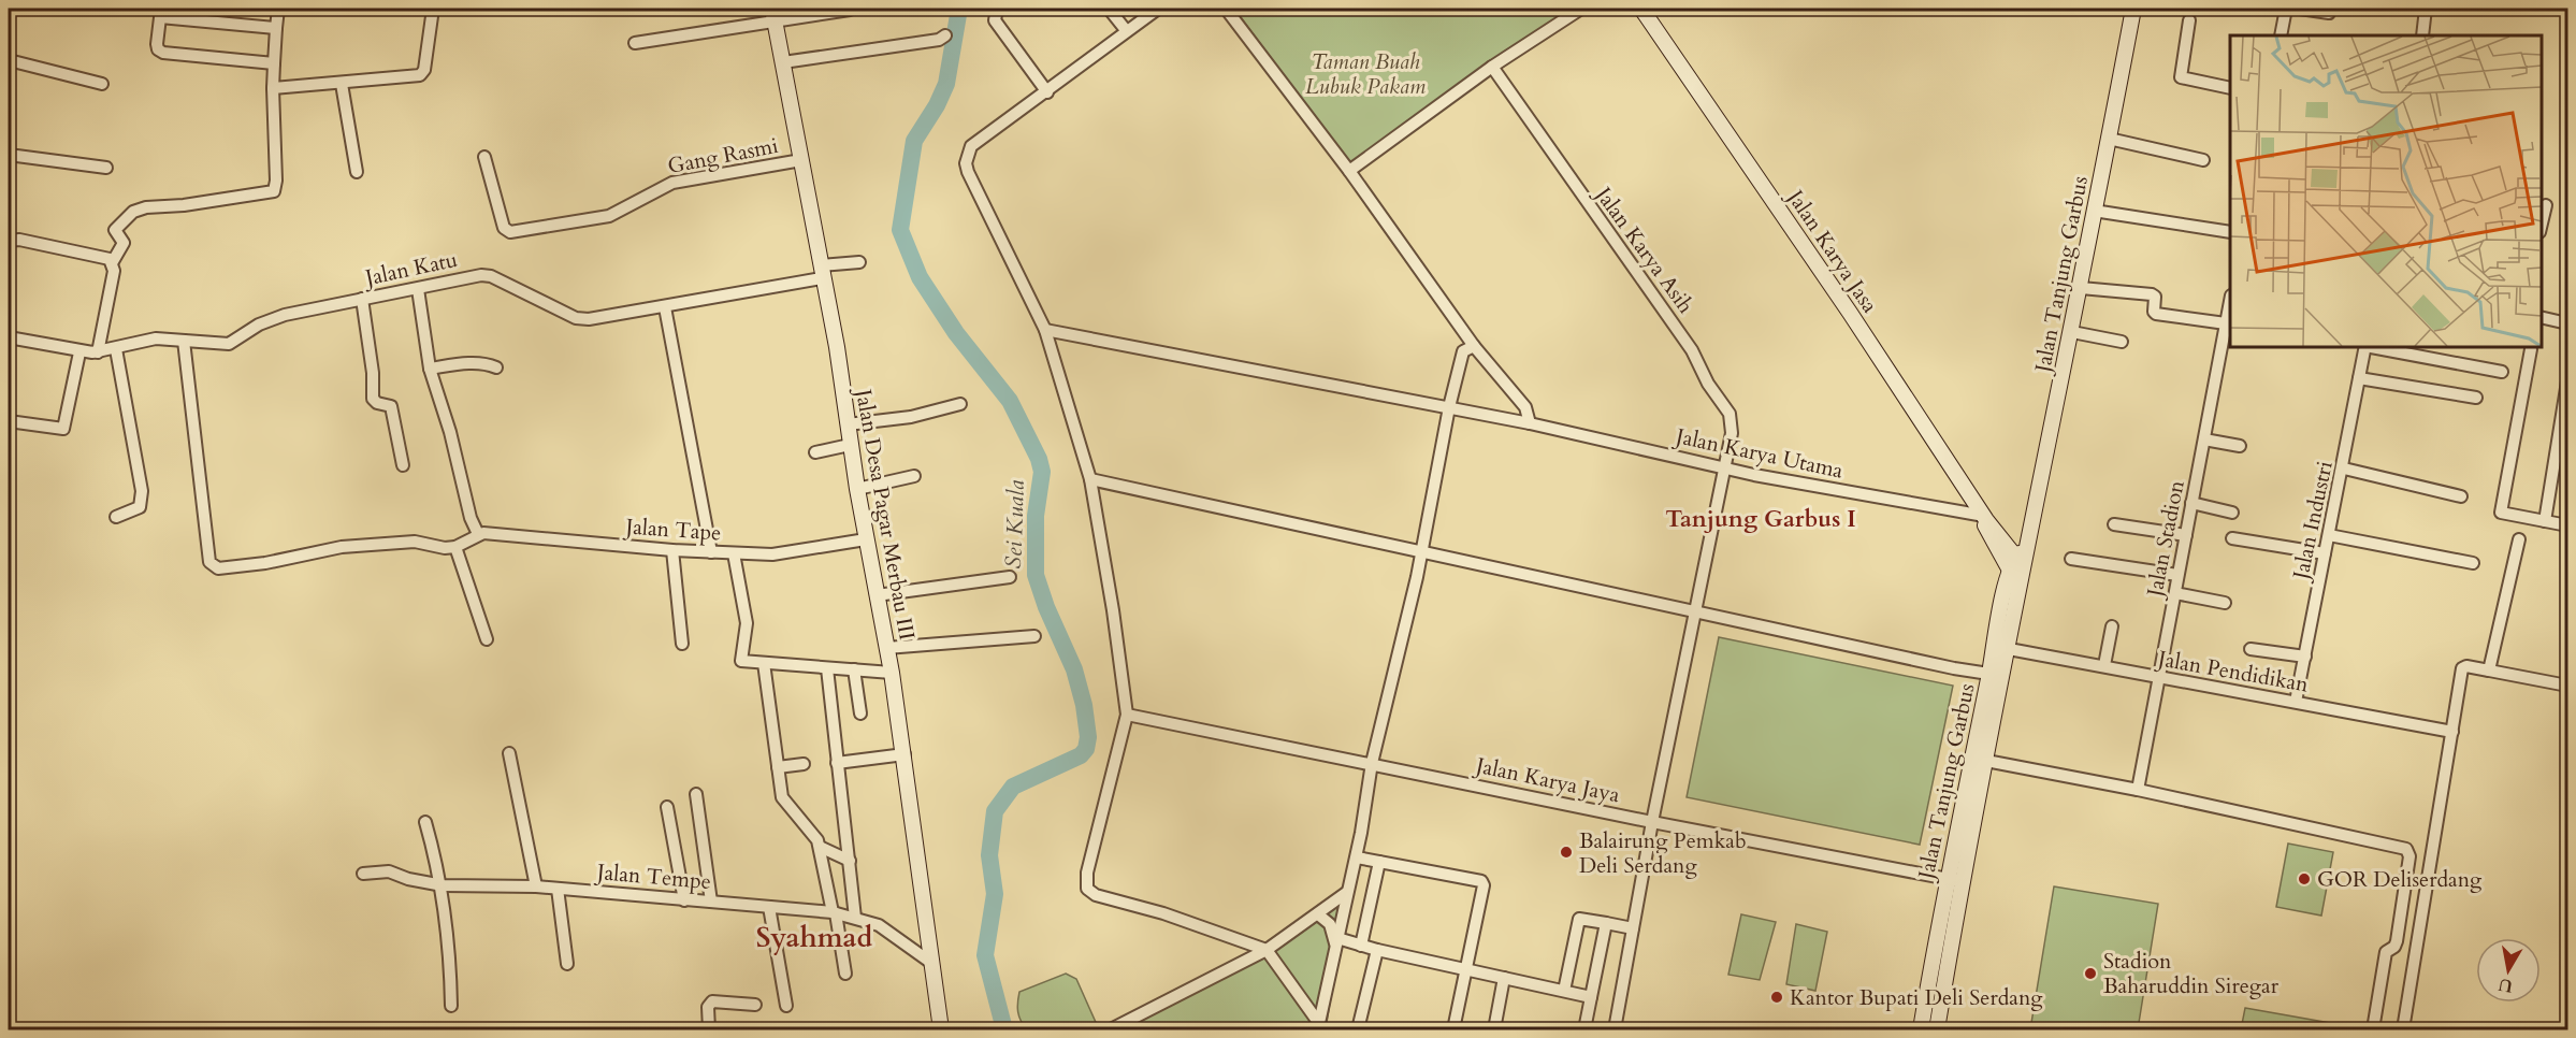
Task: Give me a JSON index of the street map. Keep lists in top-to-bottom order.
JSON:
{
  "streets": {
    "street": [
      "Gang Rasmi",
      "Jalan Karya Asih",
      "Jalan Karya Jasa",
      "Jalan Katu",
      "Jalan Tanjung Garbus",
      "Jalan Karya Utama",
      "Jalan Desa Pagar Merbau III",
      "Jalan Industri",
      "Jalan Tape",
      "Jalan Stadion",
      "Jalan Pendidikan",
      "Jalan Karya Jaya",
      "Jalan Tempe"
    ]
  },
  "crossings": [
    ["Gang Rasmi", "Jalan Desa Pagar Merbau III"],
    ["Jalan Karya Asih", "Jalan Karya Utama"],
    ["Jalan Karya Asih", "Jalan Karya Jaya"],
    ["Jalan Karya Jasa", "Jalan Tanjung Garbus"],
    ["Jalan Karya Jasa", "Jalan Karya Utama"],
    ["Jalan Katu", "Jalan Desa Pagar Merbau III"],
    ["Jalan Tanjung Garbus", "Jalan Pendidikan"],
    ["Jalan Tanjung Garbus", "Jalan Karya Jaya"],
    ["Jalan Desa Pagar Merbau III", "Jalan Tape"],
    ["Jalan Desa Pagar Merbau III", "Jalan Tempe"],
    ["Jalan Industri", "Jalan Pendidikan"],
    ["Jalan Stadion", "Jalan Pendidikan"]
  ],
  "districts": ["Tanjung Garbus I", "Syahmad"],
  "water": ["Sei Kuala"],
  "parks": ["Taman Buah Lubuk Pakam"],
  "places": [
    "Balairung Pemkab Deli Serdang",
    "GOR Deliserdang",
    "Stadion Baharuddin Siregar",
    "Kantor Bupati Deli Serdang"
  ],
  "north": "bottom"
}
